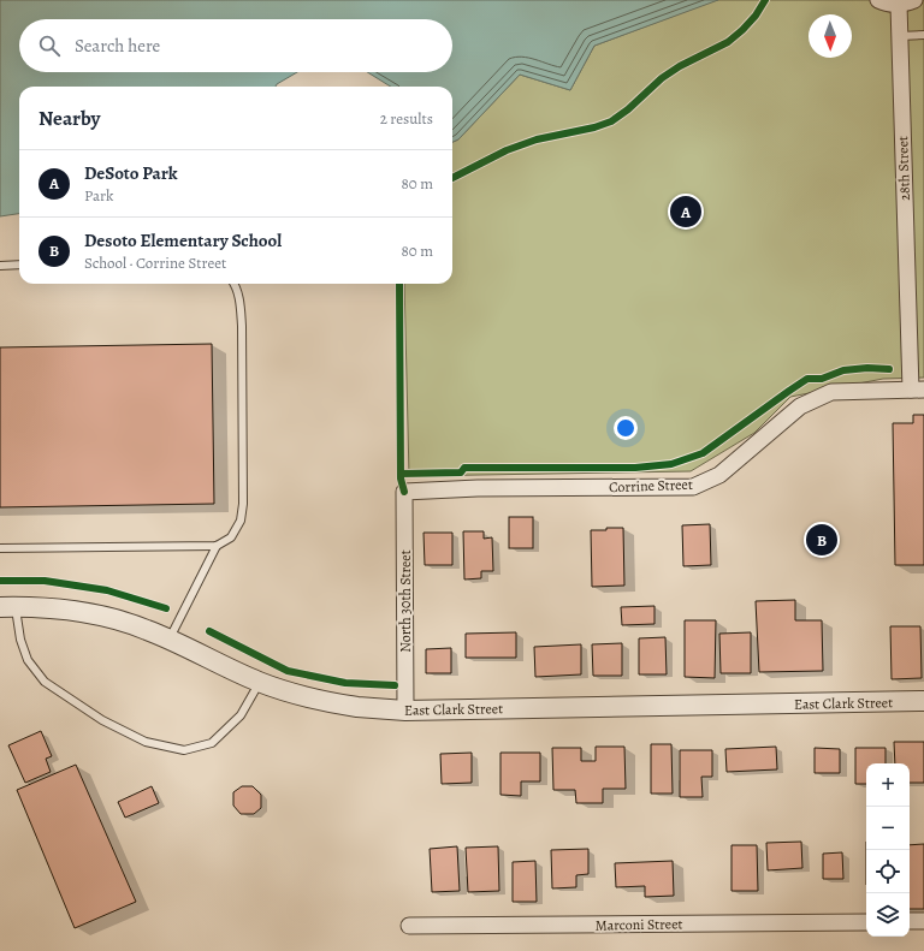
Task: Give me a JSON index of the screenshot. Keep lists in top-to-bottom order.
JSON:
{
  "streets": {
    "street": [
      "28th Street",
      "Corrine Street",
      "North 30th Street",
      "East Clark Street",
      "Marconi Street"
    ]
  },
  "crossings": [
    ["28th Street", "Corrine Street"],
    ["Corrine Street", "North 30th Street"],
    ["North 30th Street", "East Clark Street"]
  ],
  "north": "bottom",
  "page": {
    "search": "Search here",
    "heading": ["Nearby", "2 results"],
    "list": [
      {
        "mark": "A",
        "name": "DeSoto Park",
        "note": "Park",
        "value": "80 m"
      },
      {
        "mark": "B",
        "name": "Desoto Elementary School",
        "note": "School · Corrine Street",
        "value": "80 m"
      }
    ],
    "pins": ["A", "B"],
    "map_buttons": ["+", "−"]
  }
}
